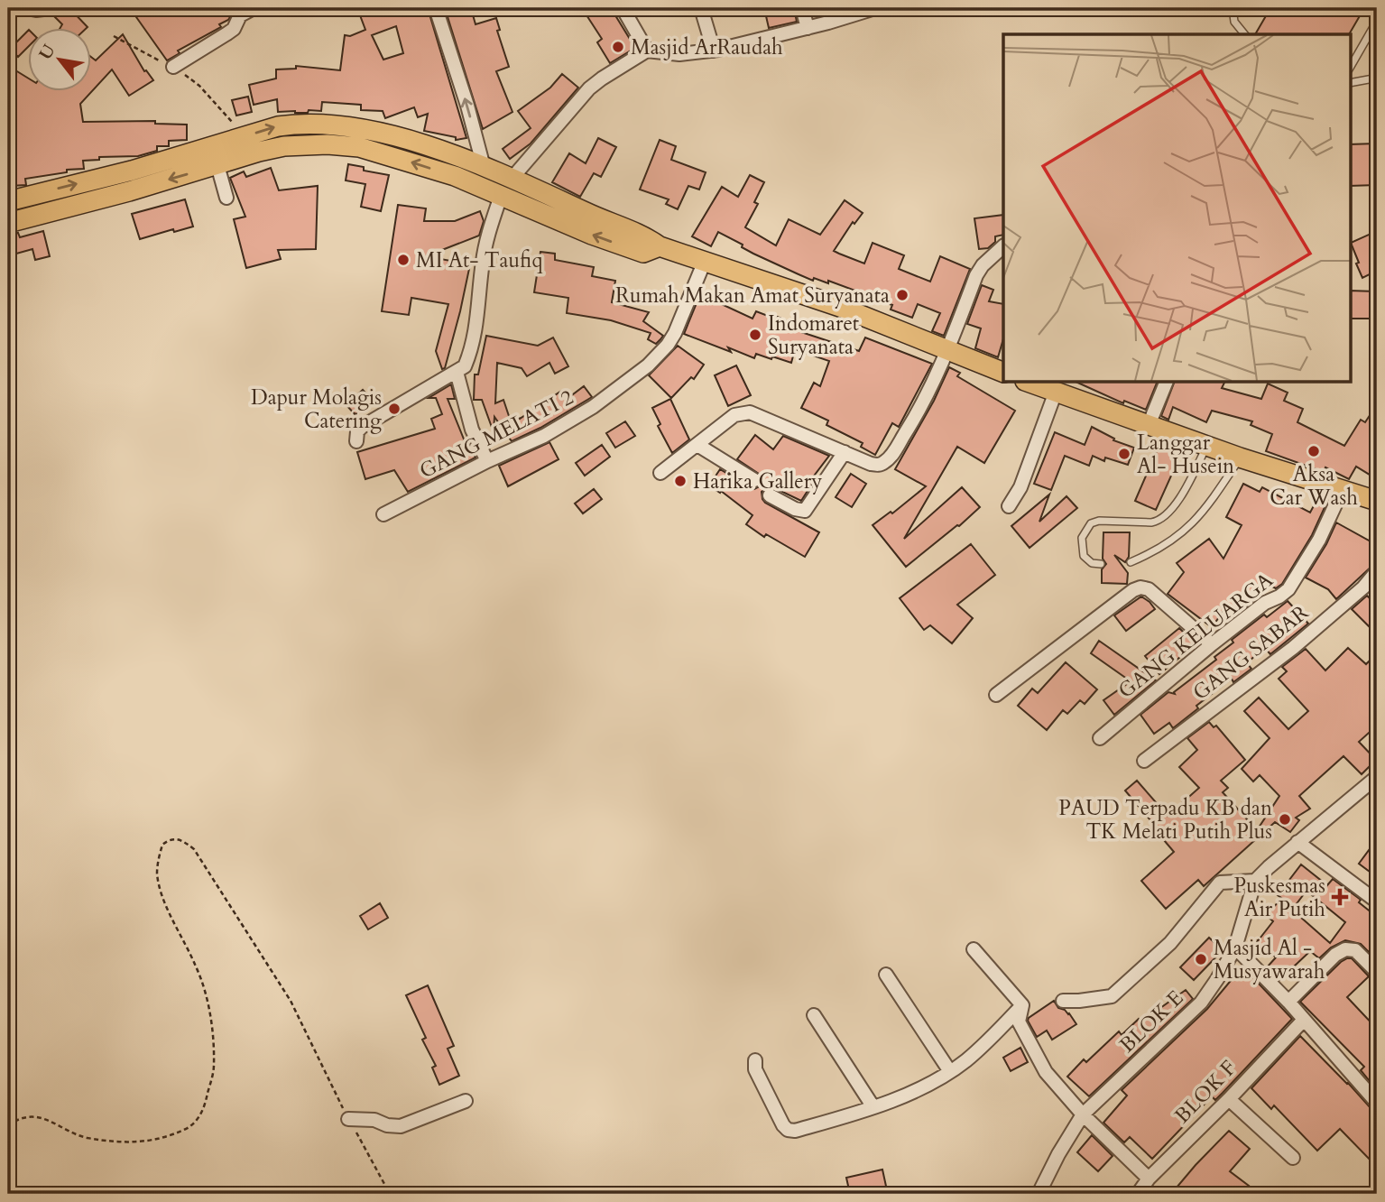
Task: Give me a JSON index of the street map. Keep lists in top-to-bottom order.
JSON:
{
  "streets": {
    "street": [
      "GANG MELATI 2",
      "GANG KELUARGA",
      "GANG SABAR",
      "BLOK E",
      "BLOK F"
    ]
  },
  "places": {
    "other": [
      "Masjid ArRaudah",
      "MI At- Taufiq",
      "Rumah Makan Amat Suryanata",
      "Indomaret Suryanata",
      "Dapur Molagis Catering",
      "Aksa Car Wash",
      "Langgar Al- Husein",
      "Harika Gallery",
      "PAUD Terpadu KB dan TK Melati Putih Plus",
      "Masjid Al - Musyawarah"
    ],
    "health": ["Puskesmas Air Putih"]
  },
  "north": "top left"
}
